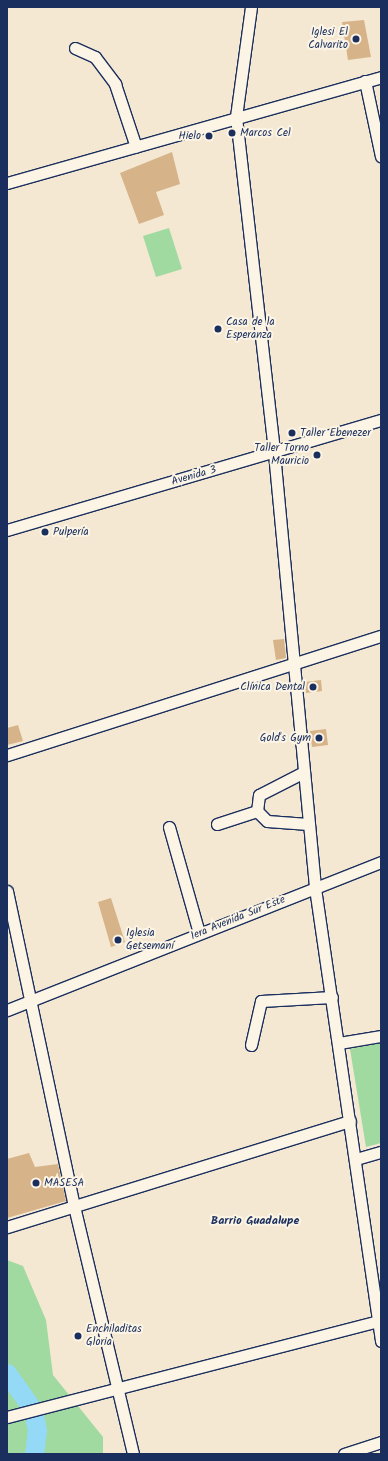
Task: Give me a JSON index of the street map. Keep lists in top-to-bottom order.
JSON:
{
  "streets": {
    "street": ["Avenida 3", "1era Avenida Sur Este"]
  },
  "districts": ["Barrio Guadalupe"],
  "places": [
    "Iglesi El Calvarito",
    "Marcos Cel",
    "Hielo",
    "Casa de la Esperanza",
    "Taller Ebenezer",
    "Taller Torno Mauricio",
    "Pulpería",
    "Clínica Dental",
    "Gold's Gym",
    "Iglesia Getsemaní",
    "MASESA",
    "Enchiladitas Gloria"
  ]
}
